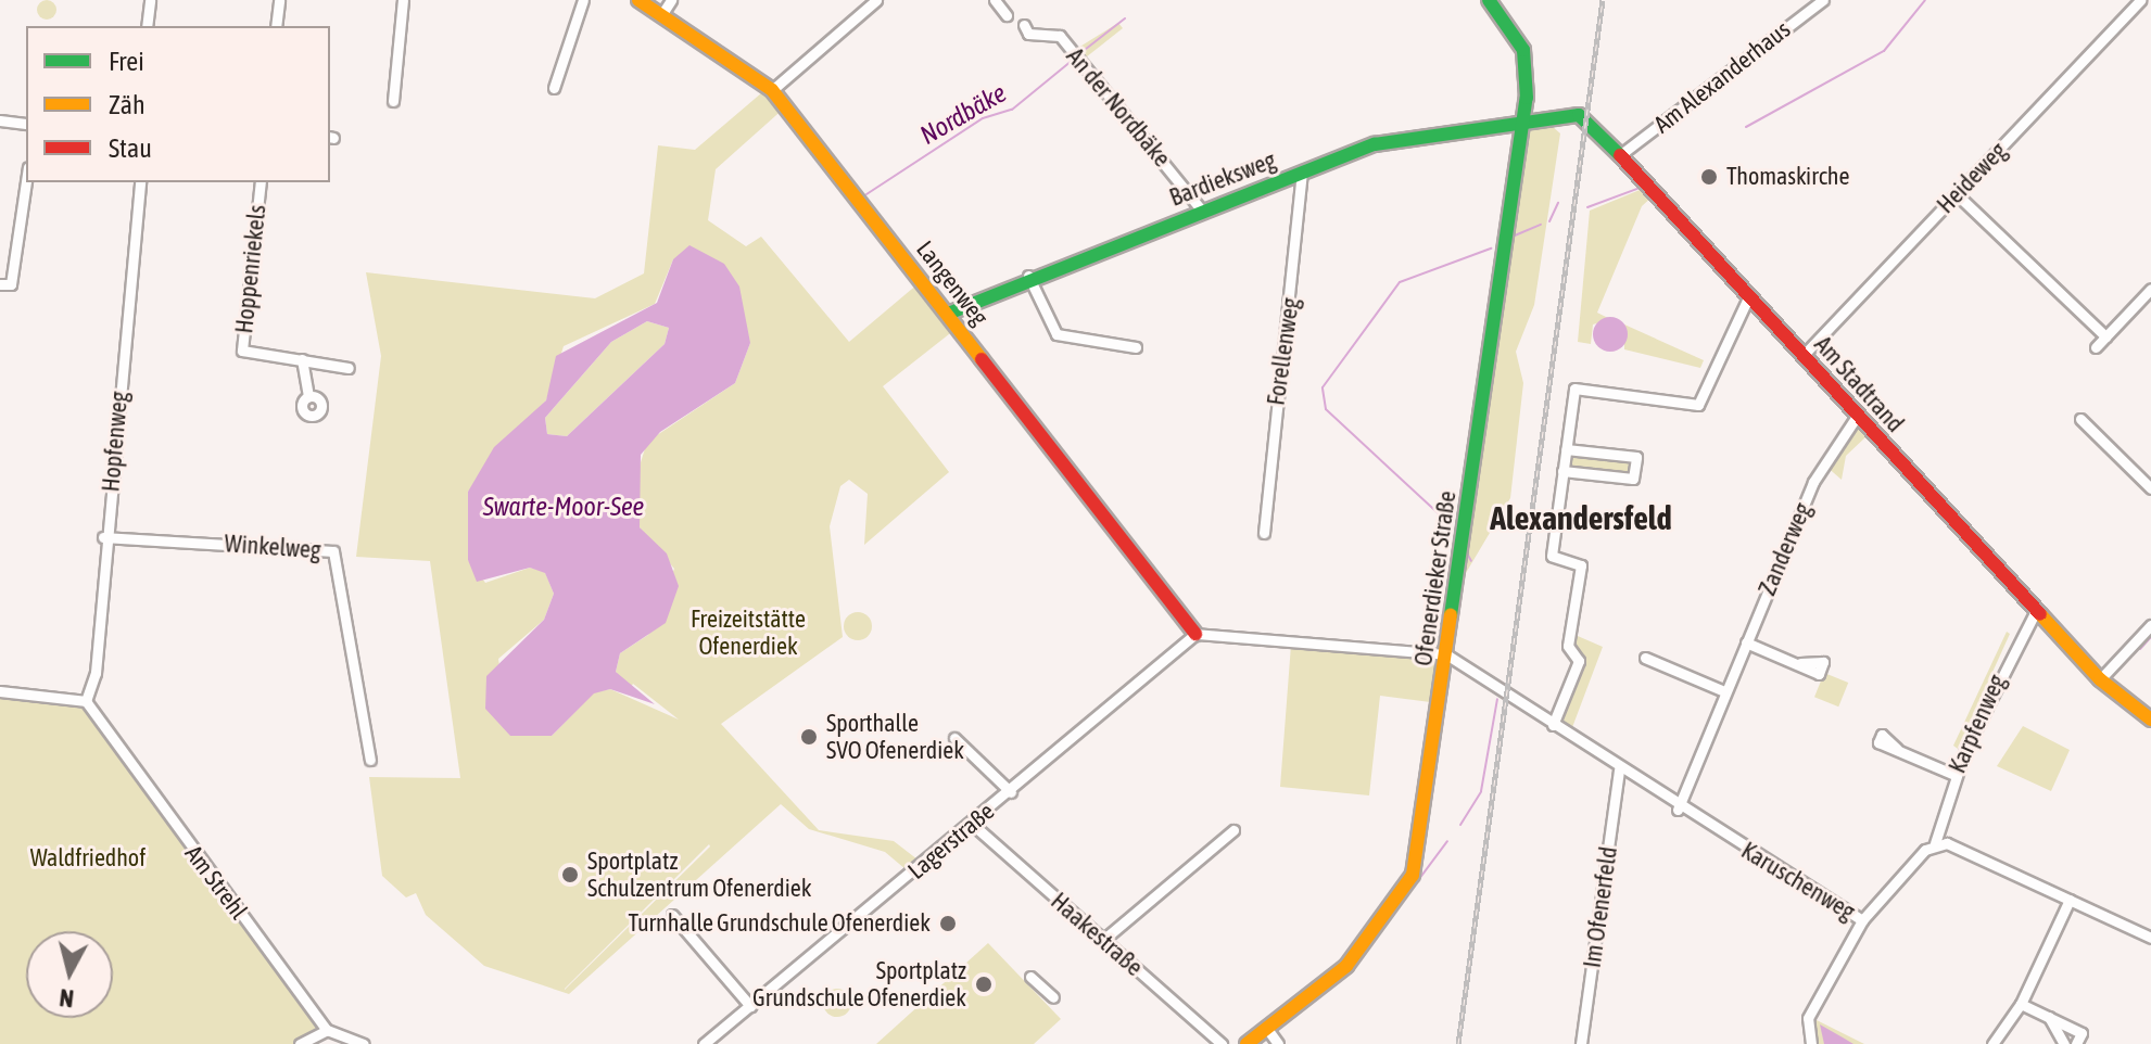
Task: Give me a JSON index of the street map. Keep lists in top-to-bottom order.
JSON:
{
  "streets": {
    "street": [
      "Am Alexanderhaus",
      "An der Nordbäke",
      "Heideweg",
      "Bardieksweg",
      "Hoppenriekels",
      "Langenweg",
      "Forellenweg",
      "Am Stadtrand",
      "Hopfenweg",
      "Winkelweg",
      "Zanderweg",
      "Ofenerdieker Straße",
      "Karpfenweg",
      "Lagerstraße",
      "Karuschenweg",
      "Am Strehl",
      "Im Ofenerfeld",
      "Haakestraße"
    ]
  },
  "crossings": [
    ["Am Alexanderhaus", "Am Stadtrand"],
    ["An der Nordbäke", "Bardieksweg"],
    ["Heideweg", "Am Stadtrand"],
    ["Bardieksweg", "Langenweg"],
    ["Bardieksweg", "Forellenweg"],
    ["Bardieksweg", "Am Stadtrand"],
    ["Bardieksweg", "Ofenerdieker Straße"],
    ["Langenweg", "Lagerstraße"],
    ["Am Stadtrand", "Zanderweg"],
    ["Am Stadtrand", "Ofenerdieker Straße"],
    ["Am Stadtrand", "Karpfenweg"],
    ["Hopfenweg", "Winkelweg"],
    ["Hopfenweg", "Am Strehl"],
    ["Zanderweg", "Karuschenweg"],
    ["Ofenerdieker Straße", "Karuschenweg"],
    ["Karpfenweg", "Karuschenweg"],
    ["Lagerstraße", "Haakestraße"],
    ["Karuschenweg", "Im Ofenerfeld"]
  ],
  "districts": ["Alexandersfeld"],
  "water": ["Nordbäke", "Swarte-Moor-See"],
  "parks": ["Freizeitstätte Ofenerdiek", "Waldfriedhof"],
  "places": [
    "Thomaskirche",
    "Sporthalle SVO Ofenerdiek",
    "Sportplatz Schulzentrum Ofenerdiek",
    "Turnhalle Grundschule Ofenerdiek",
    "Sportplatz Grundschule Ofenerdiek"
  ],
  "legend": ["Frei", "Zäh", "Stau"],
  "north": "bottom"
}
